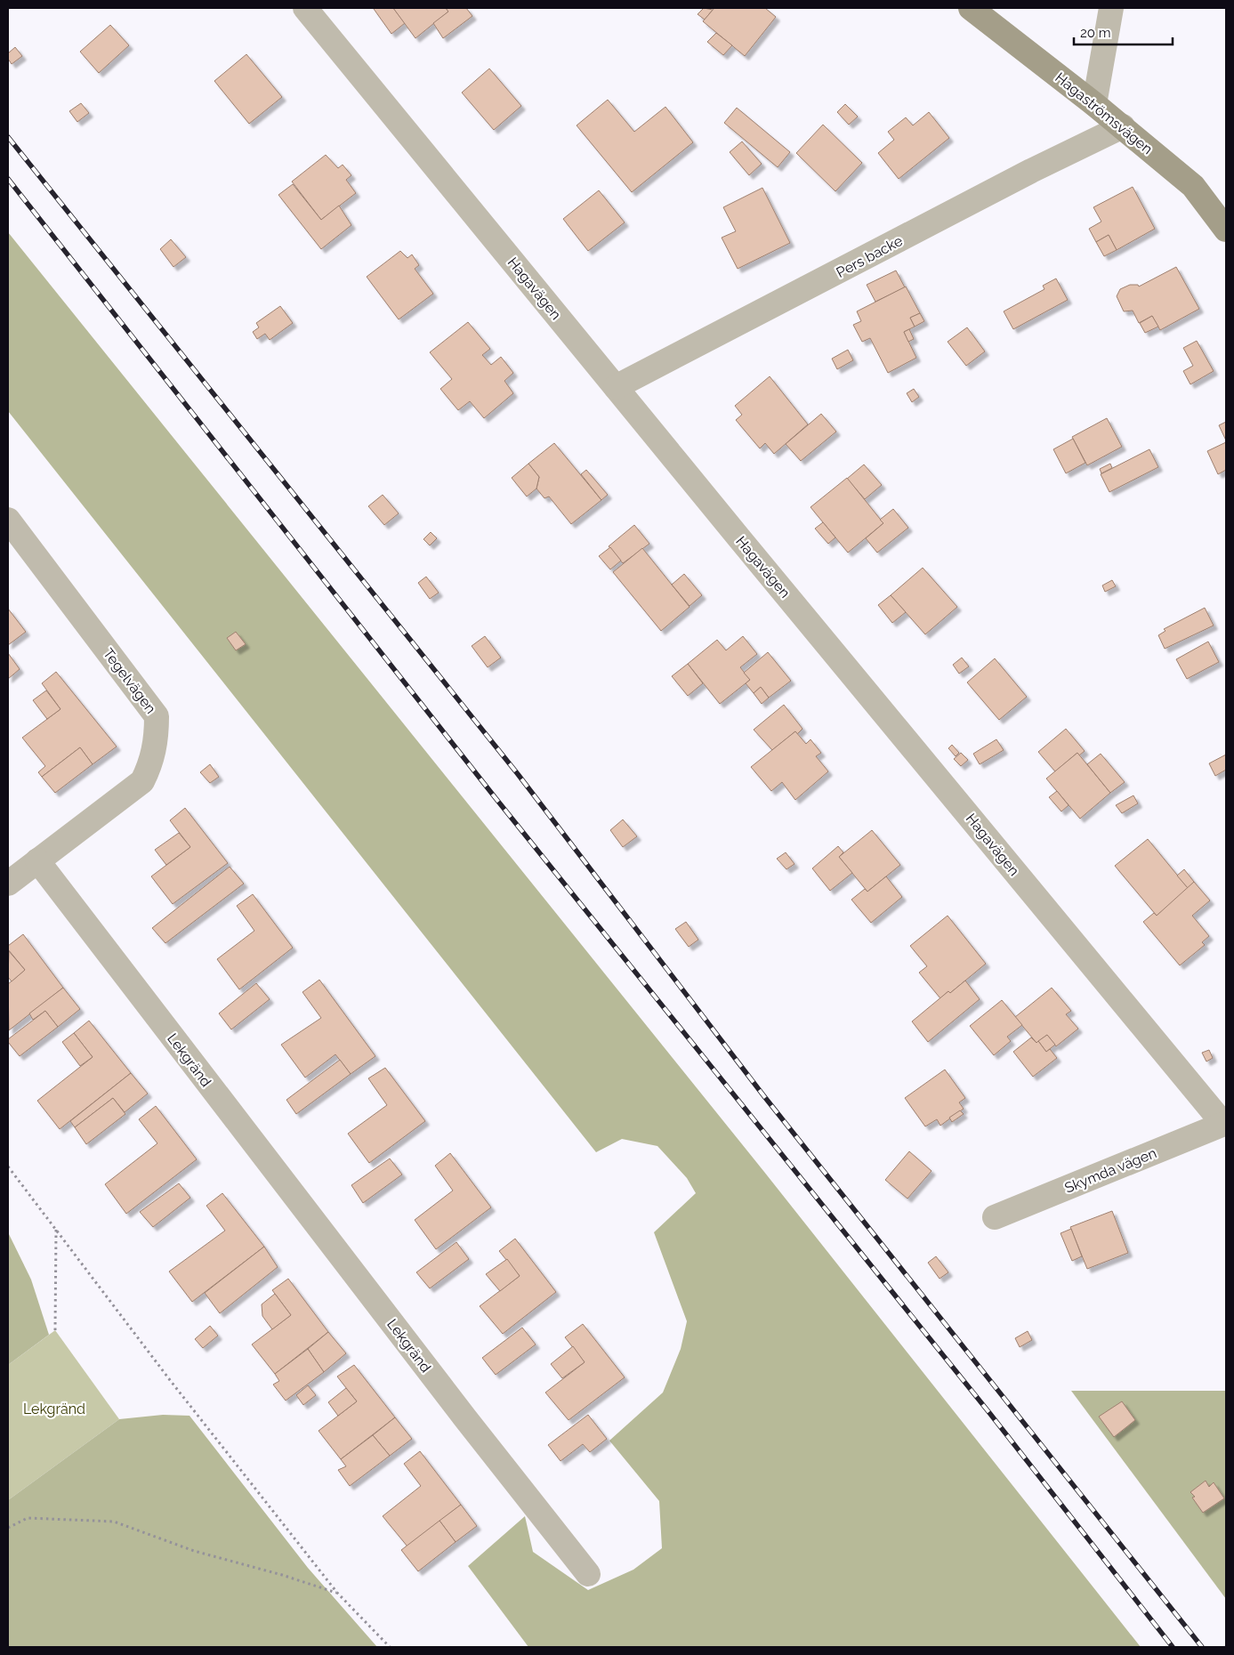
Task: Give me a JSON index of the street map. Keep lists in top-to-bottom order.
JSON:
{
  "streets": {
    "street": [
      "Hagaströmsvägen",
      "Pers backe",
      "Hagavägen",
      "Tegelvägen",
      "Lekgränd",
      "Skymda vägen"
    ]
  },
  "crossings": [
    ["Hagaströmsvägen", "Pers backe"],
    ["Pers backe", "Hagavägen"],
    ["Hagavägen", "Skymda vägen"],
    ["Tegelvägen", "Lekgränd"]
  ],
  "parks": ["Lekgränd"],
  "scale_bar": "20 m"
}
